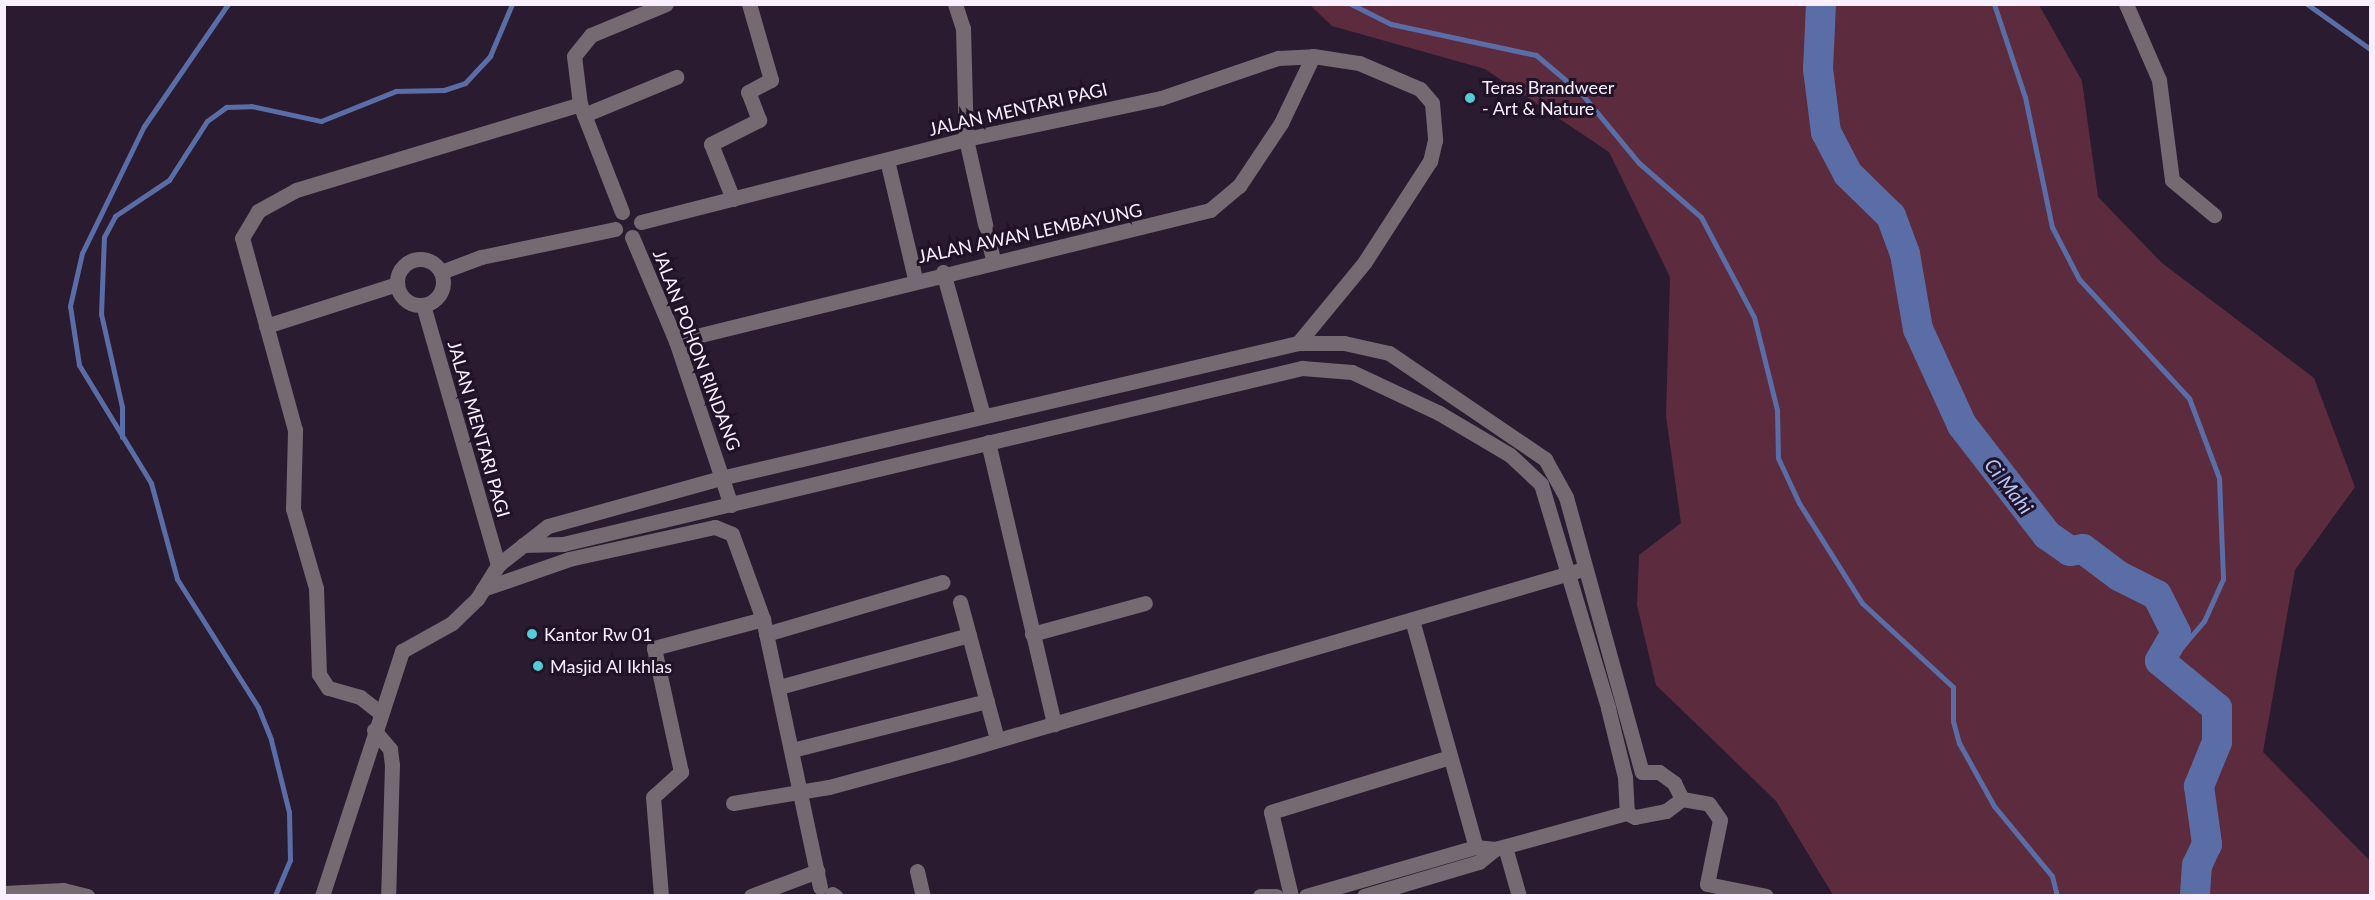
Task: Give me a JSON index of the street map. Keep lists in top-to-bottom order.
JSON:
{
  "streets": {
    "street": ["JALAN MENTARI PAGI", "JALAN AWAN LEMBAYUNG", "JALAN POHON RINDANG"]
  },
  "crossings": [
    ["JALAN MENTARI PAGI", "JALAN AWAN LEMBAYUNG"],
    ["JALAN AWAN LEMBAYUNG", "JALAN POHON RINDANG"]
  ],
  "water": ["Ci Mahi"],
  "places": ["Teras Brandweer - Art & Nature", "Kantor Rw 01", "Masjid Al Ikhlas"]
}
